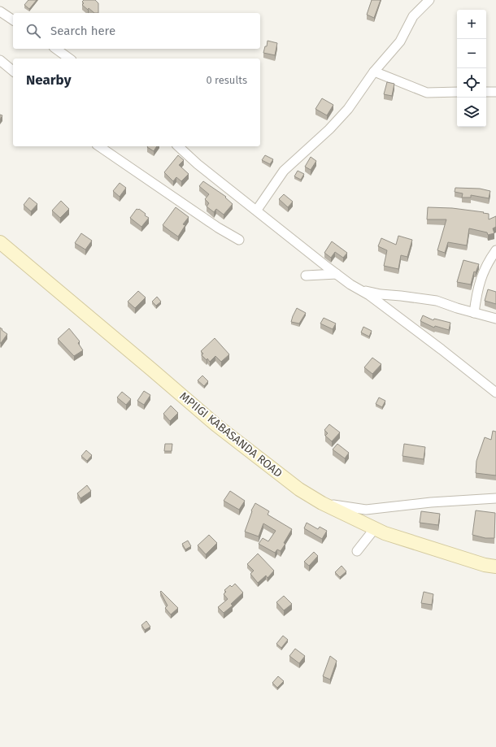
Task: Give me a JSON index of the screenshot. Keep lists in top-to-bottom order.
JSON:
{
  "streets": {
    "main road": ["MPIIGI KABASANDA ROAD"]
  },
  "page": {
    "map_buttons": ["+", "−"],
    "search": "Search here",
    "heading": ["Nearby", "0 results"]
  }
}
